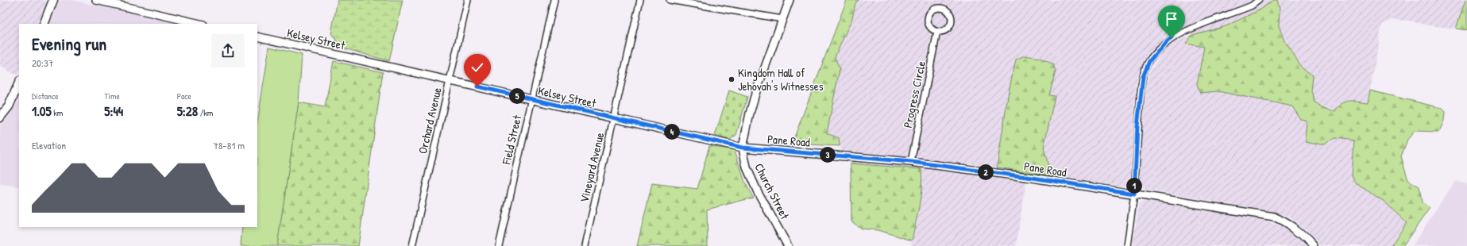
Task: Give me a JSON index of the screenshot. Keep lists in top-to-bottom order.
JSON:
{
  "streets": {
    "street": [
      "Kelsey Street",
      "Progress Circle",
      "Orchard Avenue",
      "Field Street",
      "Pane Road",
      "Vineyard Avenue",
      "Church Street"
    ]
  },
  "crossings": [
    ["Kelsey Street", "Orchard Avenue"],
    ["Kelsey Street", "Field Street"],
    ["Kelsey Street", "Pane Road"],
    ["Kelsey Street", "Vineyard Avenue"],
    ["Kelsey Street", "Church Street"],
    ["Progress Circle", "Pane Road"],
    ["Pane Road", "Church Street"]
  ],
  "places": ["Kingdom Hall of Jehovah's Witnesses"],
  "page": {
    "heading": ["Evening run", "20:37"],
    "stats": [
      ["Distance", "1.05 km"],
      ["Time", "5:44"],
      ["Pace", "5:28 /km"]
    ],
    "pins": [
      "5",
      "4",
      "3",
      "2",
      "1"
    ],
    "chart": ["Elevation", "78–81 m"]
  }
}
